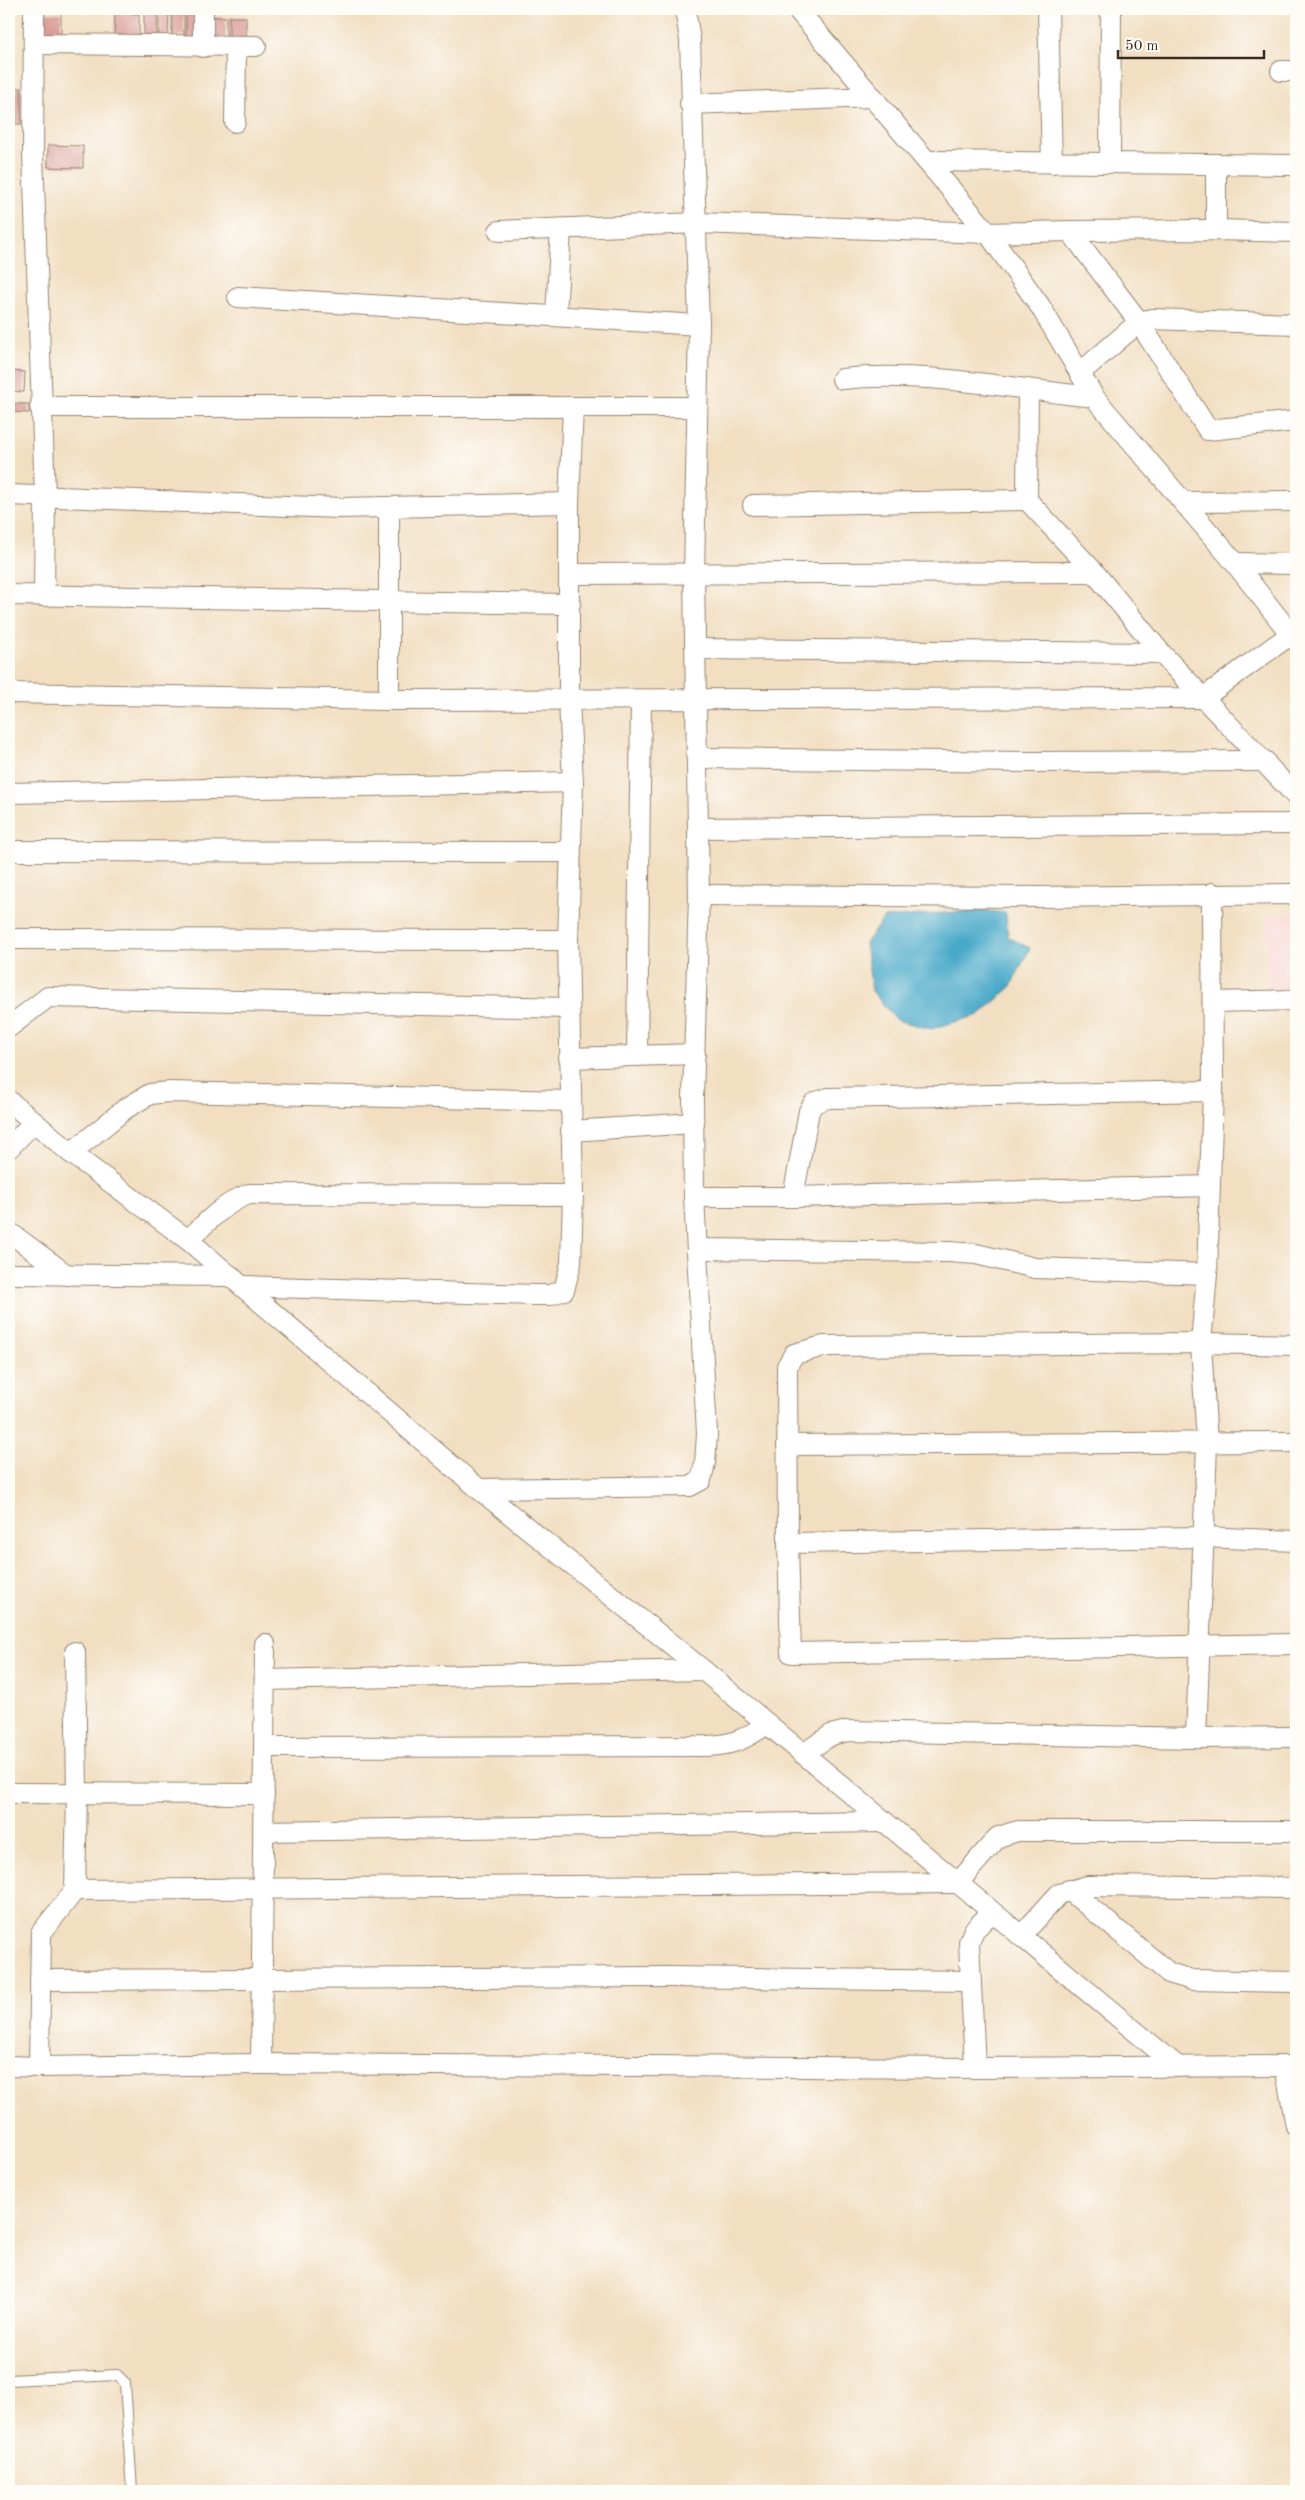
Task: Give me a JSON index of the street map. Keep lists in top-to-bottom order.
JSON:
{
  "scale_bar": "50 m"
}
